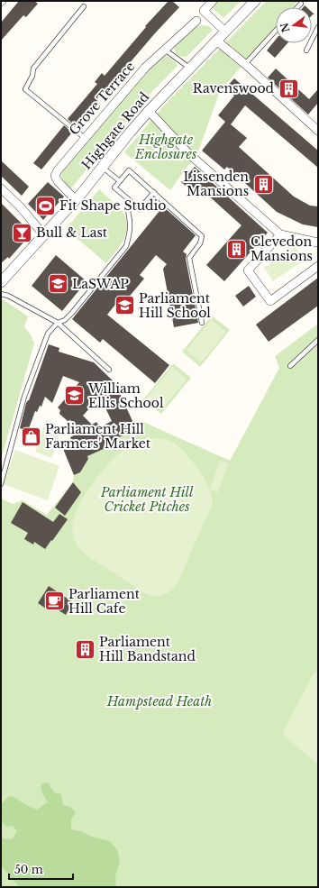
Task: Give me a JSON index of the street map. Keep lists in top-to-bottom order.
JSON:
{
  "streets": {
    "street": ["Grove Terrace", "Highgate Road"]
  },
  "crossings": [
    ["Grove Terrace", "Highgate Road"]
  ],
  "parks": ["Highgate Enclosures", "Parliament Hill Cricket Pitches", "Hampstead Heath"],
  "places": {
    "building": [
      "Ravenswood",
      "Lissenden Mansions",
      "Clevedon Mansions",
      "Parliament Hill Bandstand"
    ],
    "sports": ["Fit Shape Studio"],
    "bar": ["Bull & Last"],
    "school or university": ["LaSWAP", "Parliament Hill School", "William Ellis School"],
    "shop": ["Parliament Hill Farmers' Market"],
    "cafe": ["Parliament Hill Cafe"]
  },
  "scale_bar": "50 m",
  "north": "left"
}
